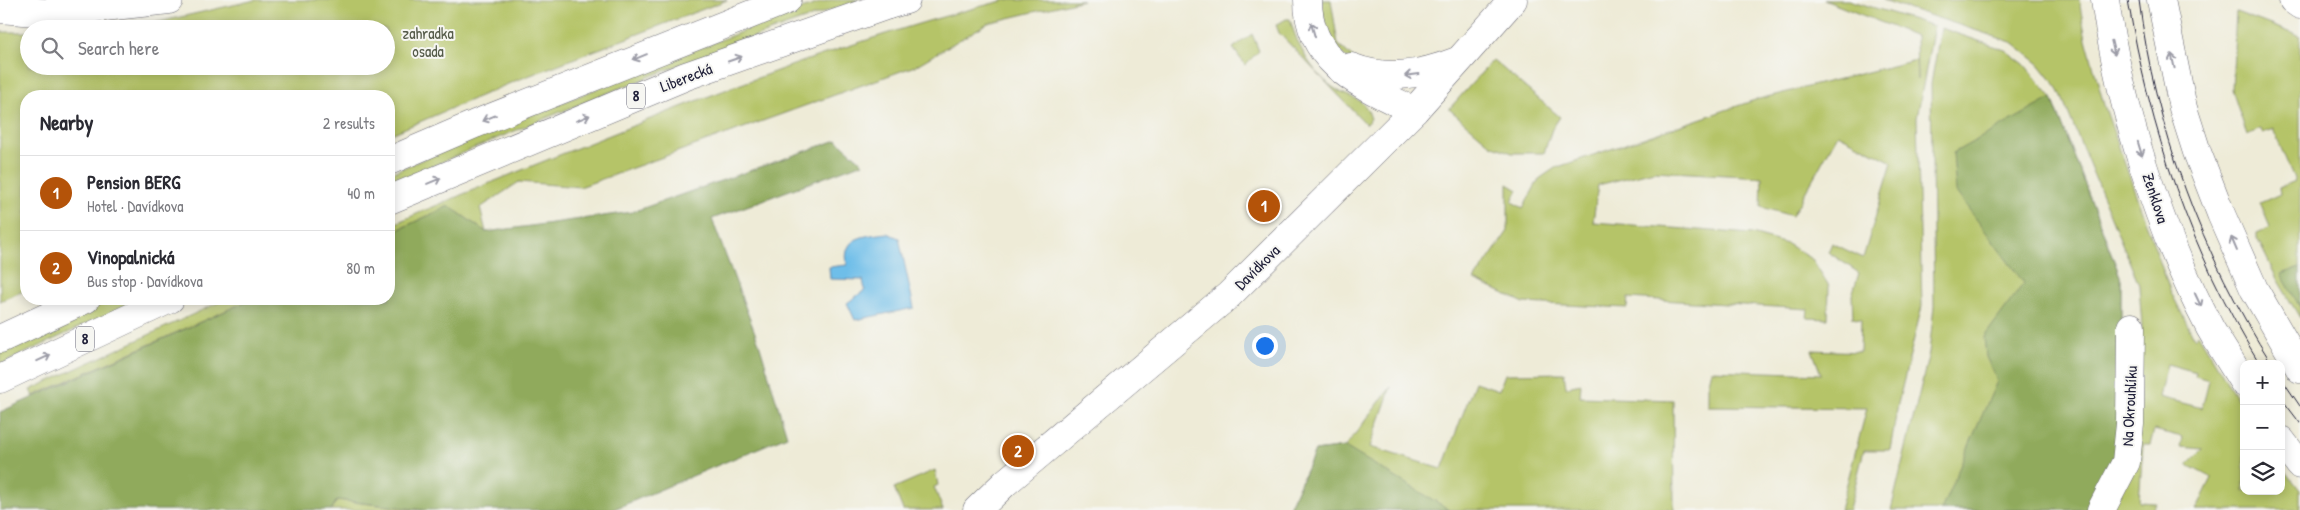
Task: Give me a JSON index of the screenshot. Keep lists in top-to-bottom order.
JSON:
{
  "streets": {
    "main road": [
      "Liberecká",
      "8",
      "Zenklova",
      "Davídkova",
      "Na Okrouhlíku"
    ]
  },
  "parks": ["zahradka osada"],
  "page": {
    "search": "Search here",
    "heading": ["Nearby", "2 results"],
    "list": [
      {
        "mark": "1",
        "name": "Pension BERG",
        "note": "Hotel · Davídkova",
        "value": "40 m"
      },
      {
        "mark": "2",
        "name": "Vinopalnická",
        "note": "Bus stop · Davídkova",
        "value": "80 m"
      }
    ],
    "pins": ["1", "2"],
    "map_buttons": ["+", "−"]
  }
}
